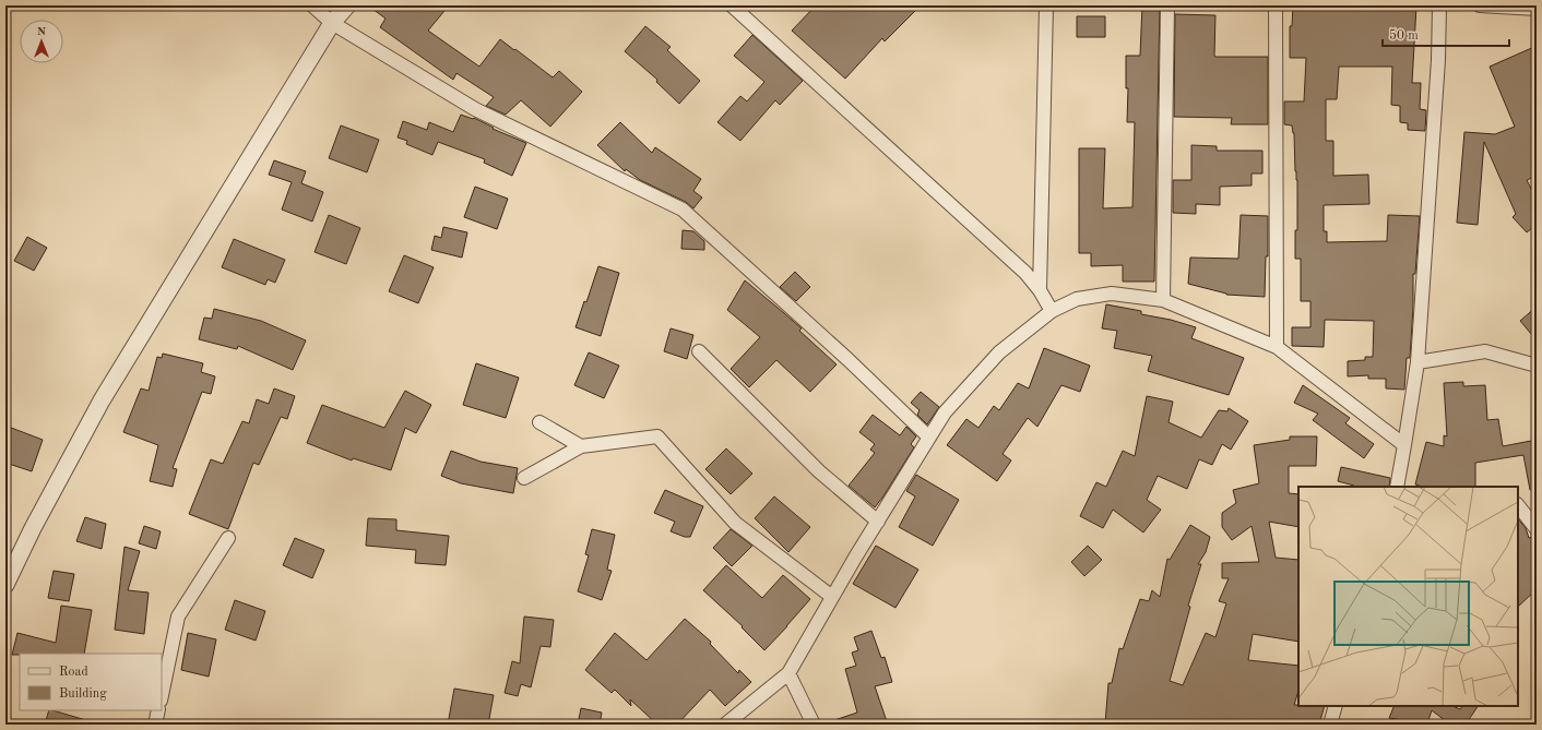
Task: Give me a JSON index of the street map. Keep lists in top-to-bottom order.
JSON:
{
  "legend": ["Road", "Building"],
  "scale_bar": "50 m",
  "north": "top"
}
